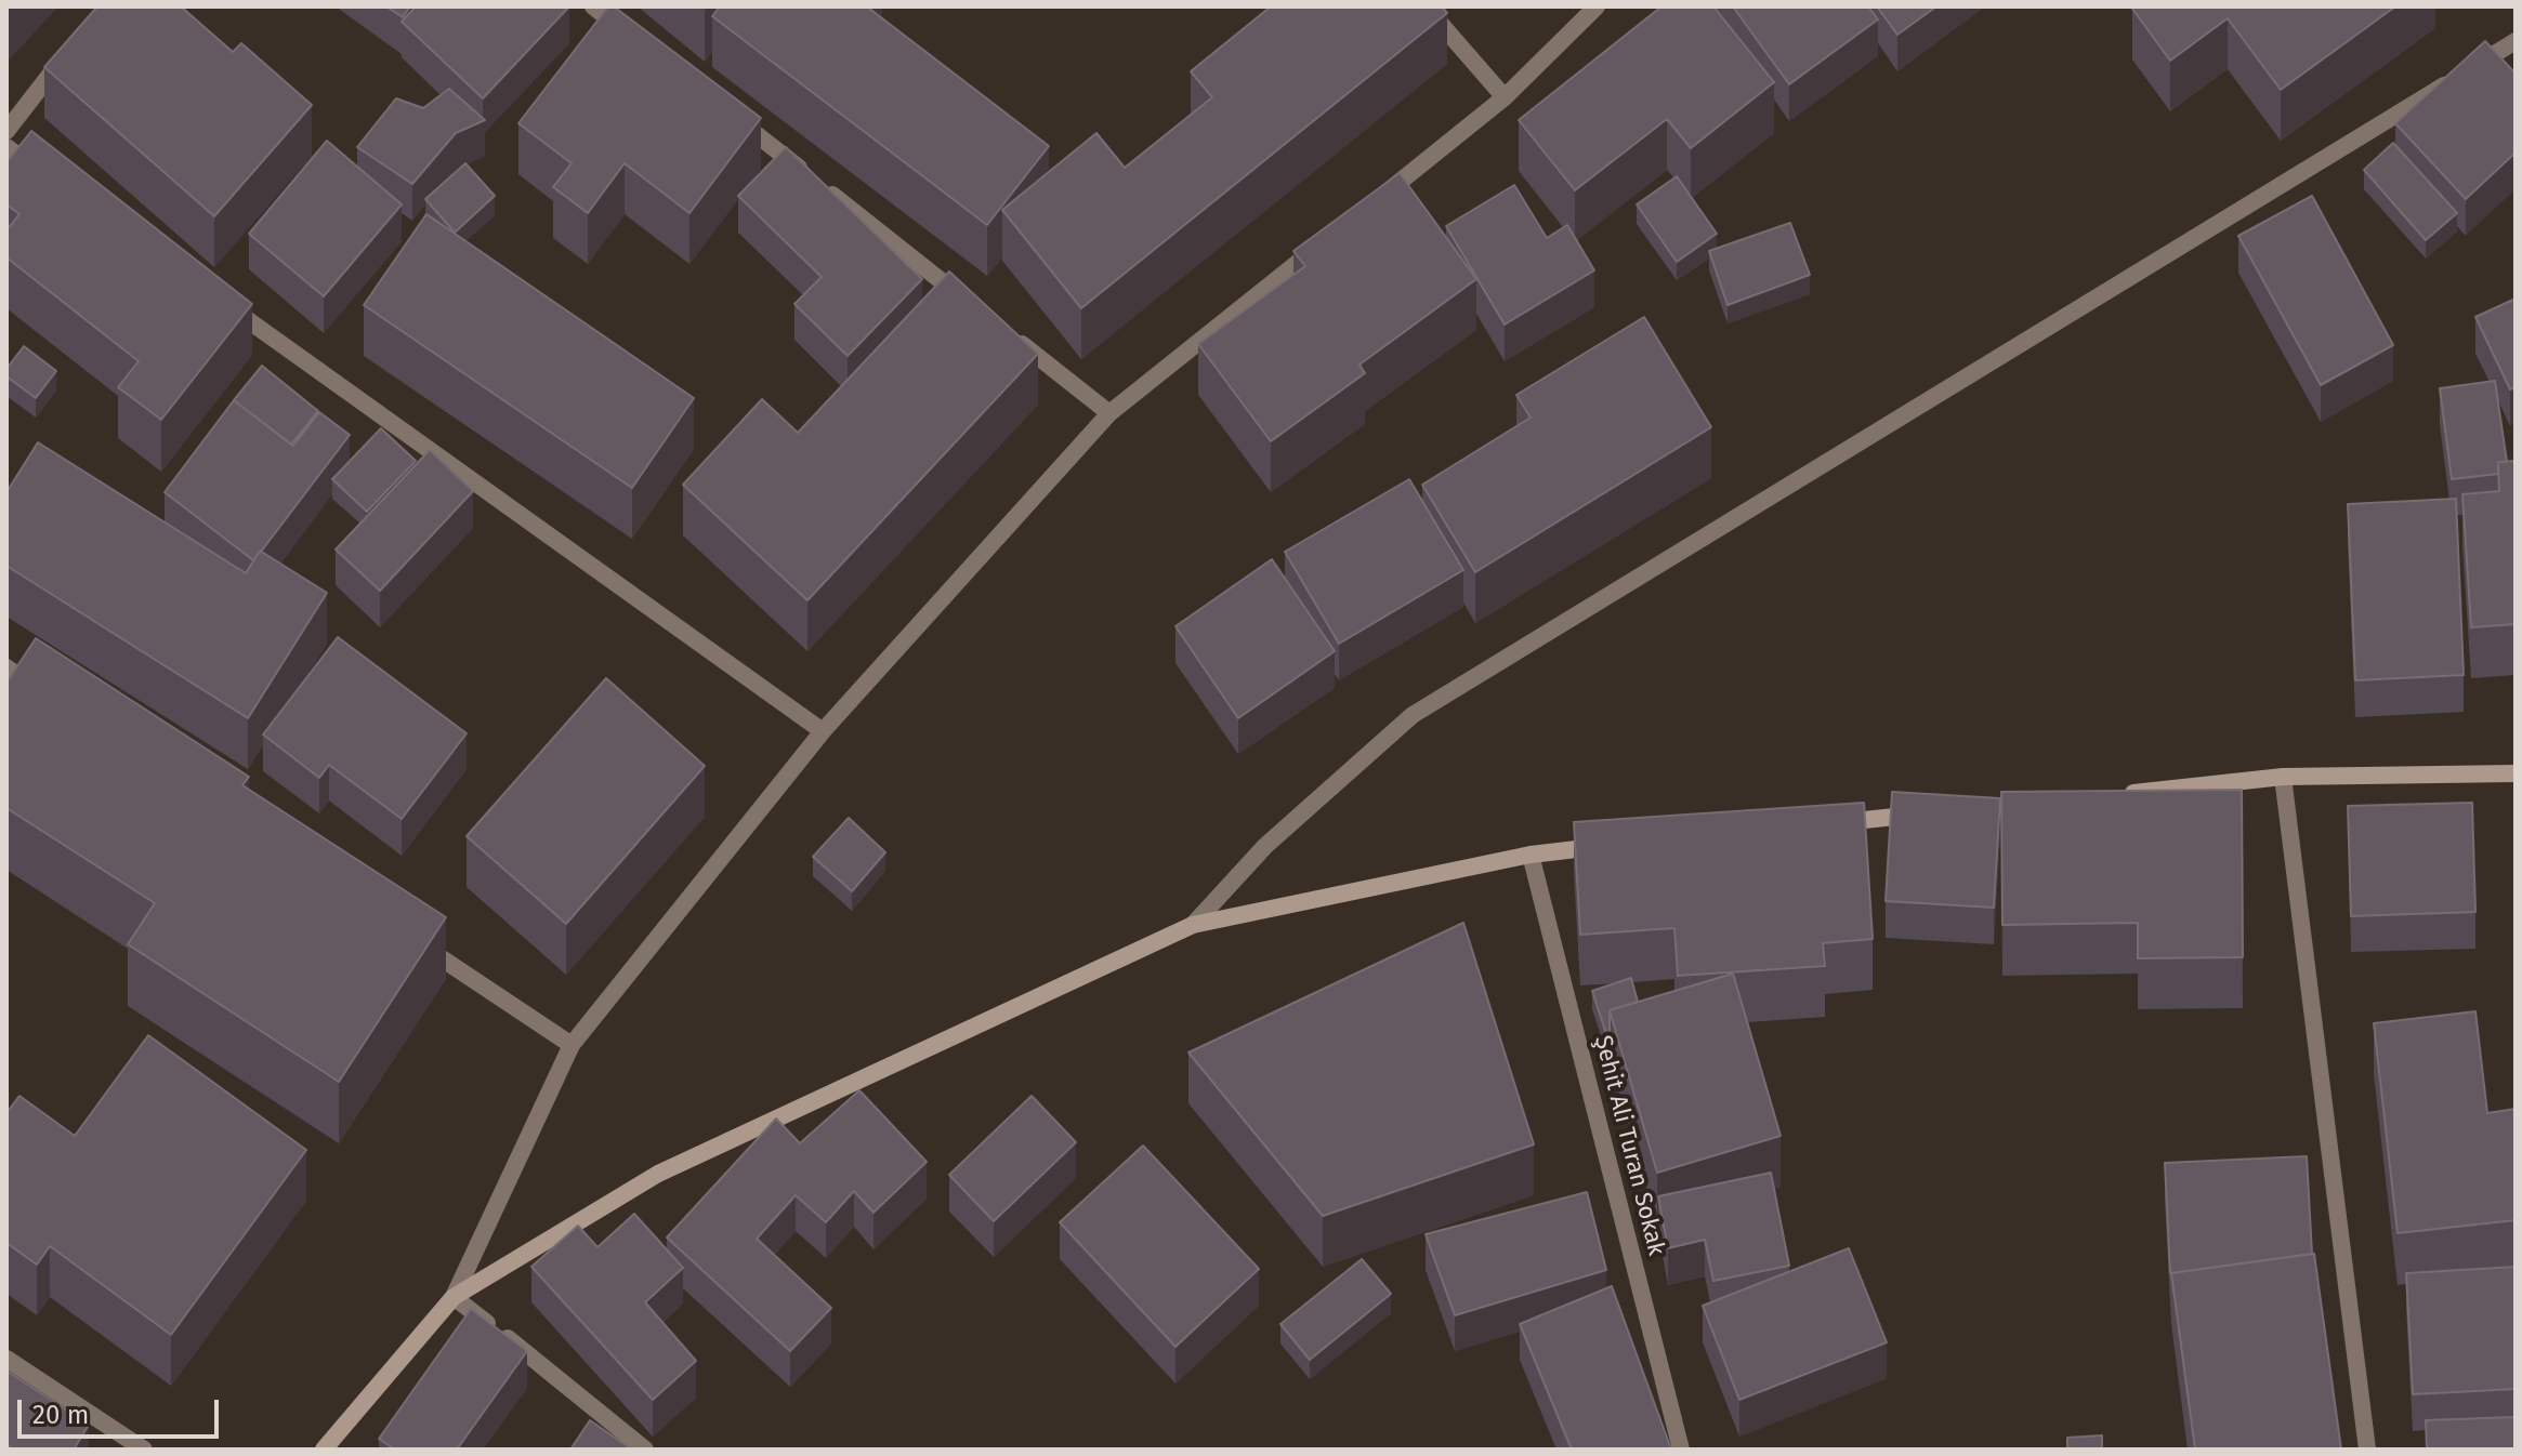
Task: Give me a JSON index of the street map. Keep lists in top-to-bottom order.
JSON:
{
  "streets": {
    "street": ["Şehit Ali Turan Sokak"]
  },
  "scale_bar": "20 m"
}
